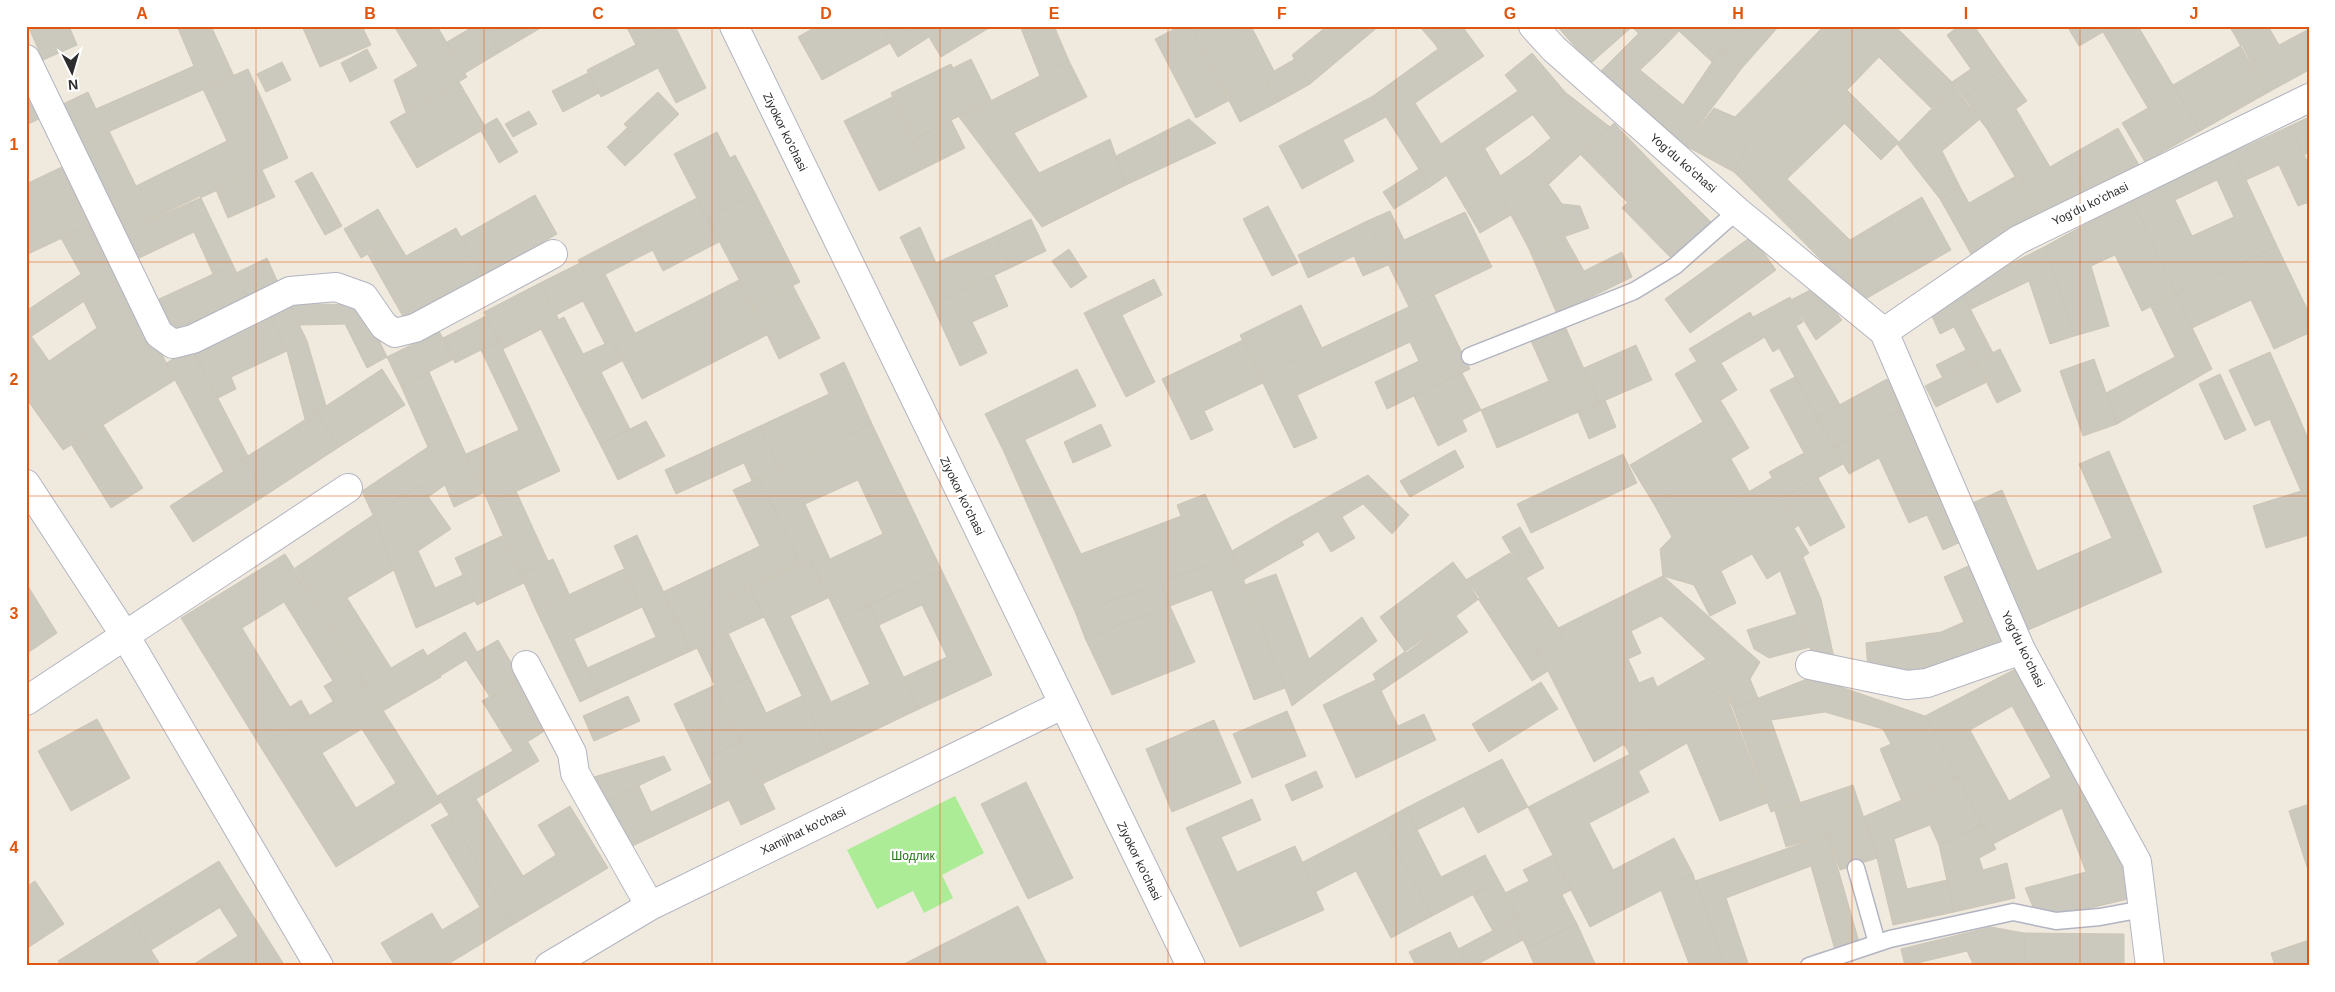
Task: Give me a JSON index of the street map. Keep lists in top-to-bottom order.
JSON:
{
  "streets": {
    "street": ["Ziyokor ko'chasi", "Yogʻdu koʻchasi", "Xamjihat ko'chasi"]
  },
  "crossings": [
    ["Ziyokor ko'chasi", "Xamjihat ko'chasi"]
  ],
  "parks": ["Шодлик"],
  "north": "bottom",
  "grid": {
    "columns": [
      "A",
      "B",
      "C",
      "D",
      "E",
      "F",
      "G",
      "H",
      "I",
      "J"
    ],
    "rows": [
      "1",
      "2",
      "3",
      "4"
    ]
  }
}
